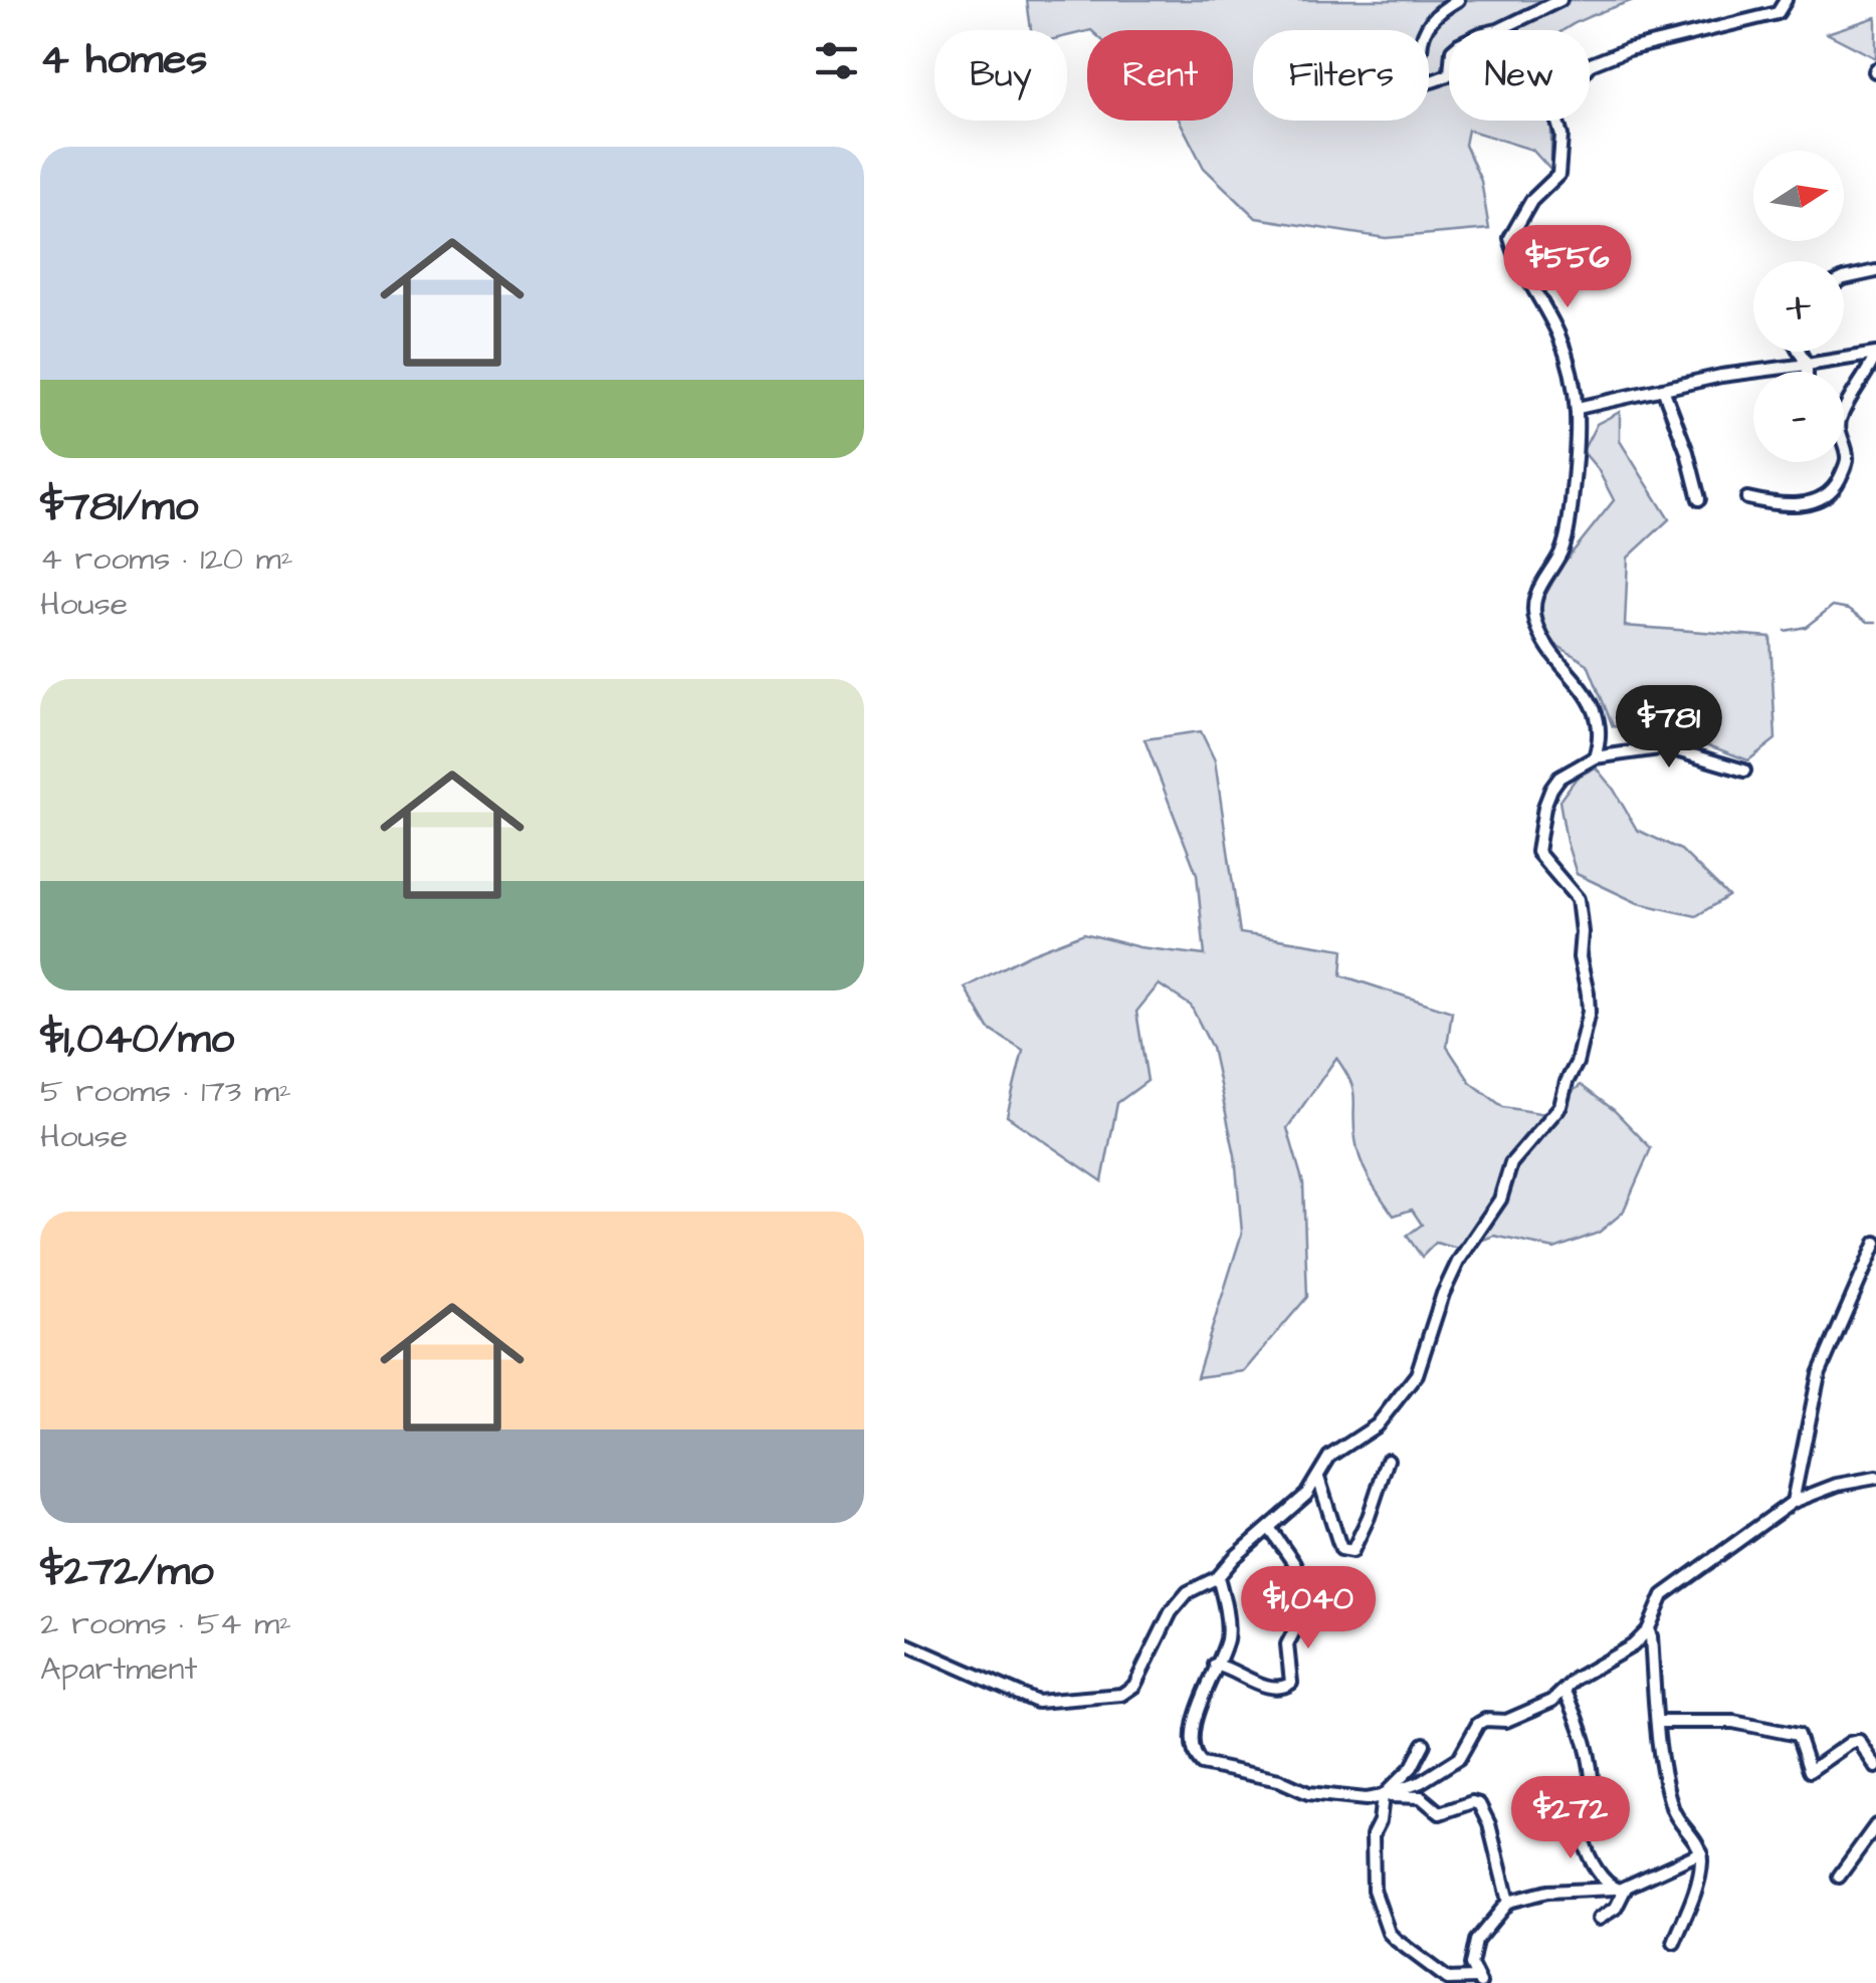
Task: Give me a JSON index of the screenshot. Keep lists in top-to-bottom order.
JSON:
{
  "north": "right",
  "page": {
    "heading": "4 homes",
    "chip": [
      "Buy",
      "Rent",
      "Filters",
      "New"
    ],
    "list": [
      {
        "name": "$781/mo",
        "note": "4 rooms · 120 m² · House"
      },
      {
        "name": "$1,040/mo",
        "note": "5 rooms · 173 m² · House"
      },
      {
        "name": "$272/mo",
        "note": "2 rooms · 54 m² · Apartment"
      }
    ],
    "map_buttons": ["+", "−"],
    "price": [
      "$556",
      "$781",
      "$1,040",
      "$272"
    ]
  }
}
